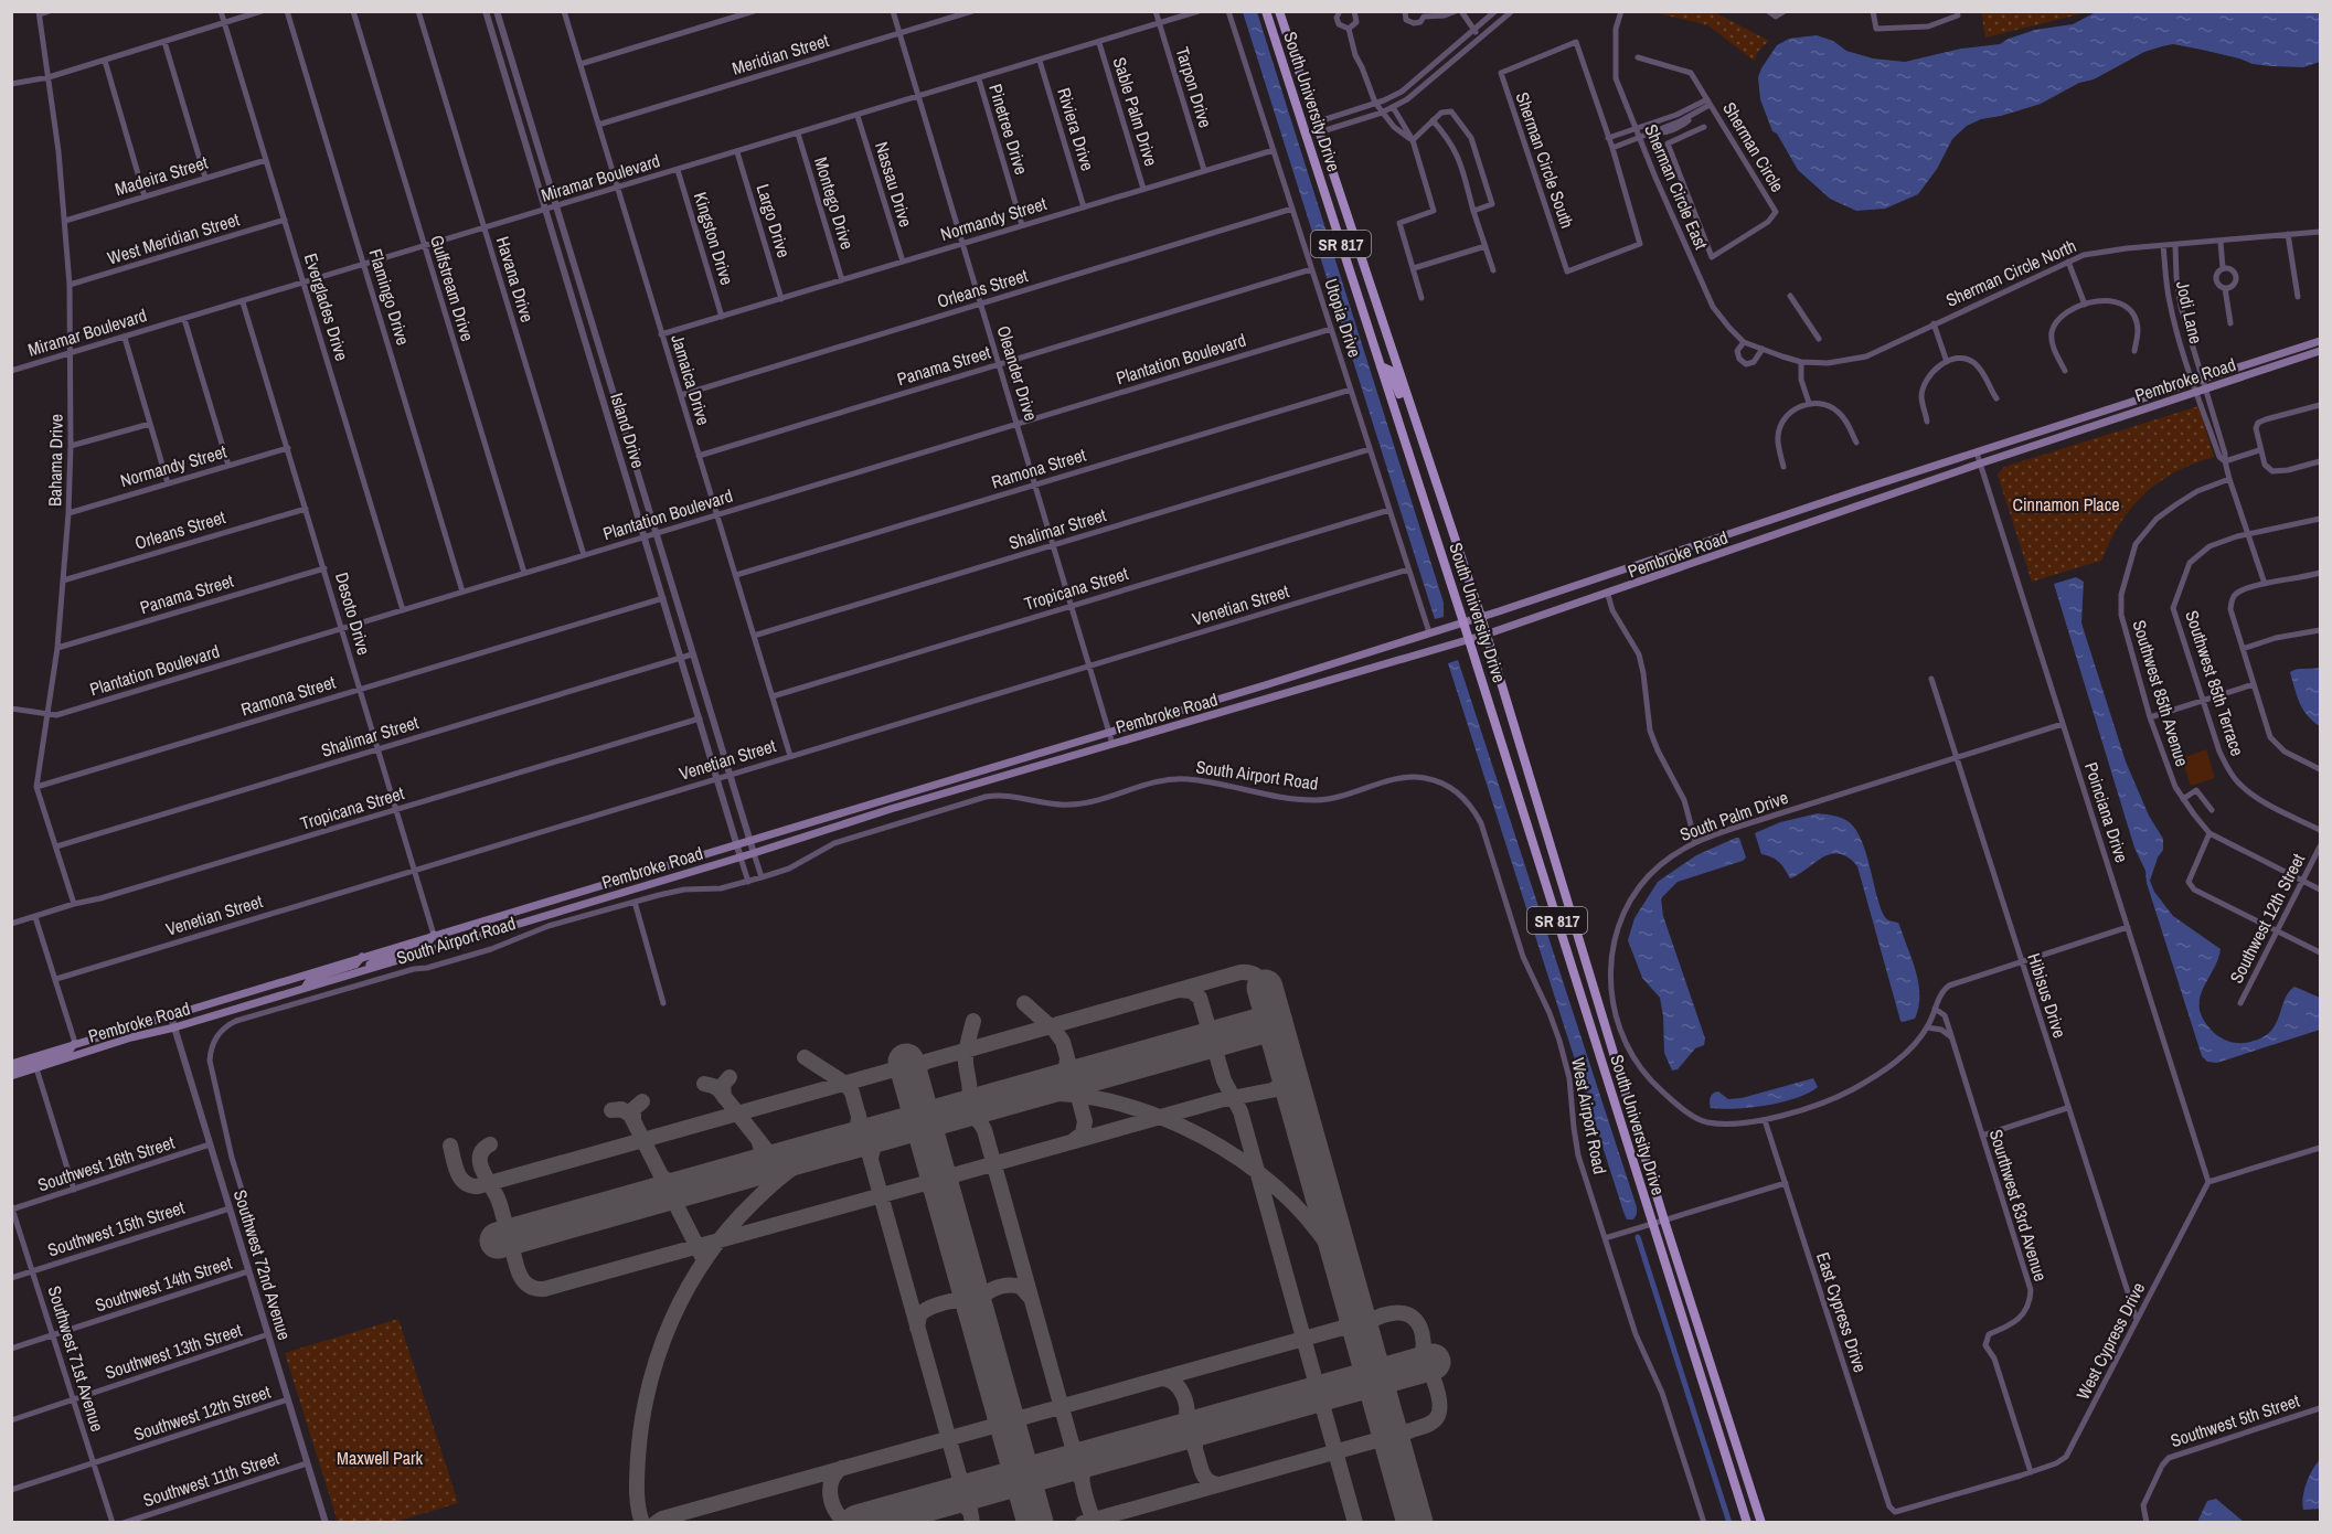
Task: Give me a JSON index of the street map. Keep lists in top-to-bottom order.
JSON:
{
  "streets": {
    "main road": ["South University Drive", "SR 817", "Pembroke Road"],
    "street": [
      "Meridian Street",
      "Tarpon Drive",
      "Sable Palm Drive",
      "Pinetree Drive",
      "Riviera Drive",
      "Sherman Circle",
      "Sherman Circle South",
      "Madeira Street",
      "Miramar Boulevard",
      "Nassau Drive",
      "Sherman Circle East",
      "Montego Drive",
      "Normandy Street",
      "Largo Drive",
      "West Meridian Street",
      "Kingston Drive",
      "Sherman Circle North",
      "Havana Drive",
      "Gulfstream Drive",
      "Orleans Street",
      "Flamingo Drive",
      "Everglades Drive",
      "Jodi Lane",
      "Utopia Drive",
      "Plantation Boulevard",
      "Panama Street",
      "Oleander Drive",
      "Jamaica Drive",
      "Island Drive",
      "Bahama Drive",
      "Ramona Street",
      "Shalimar Street",
      "Tropicana Street",
      "Venetian Street",
      "Desoto Drive",
      "Southwest 85th Terrace",
      "Southwest 85th Avenue",
      "South Airport Road",
      "Poinciana Drive",
      "South Palm Drive",
      "Southwest 12th Street",
      "Hibisus Drive",
      "West Airport Road",
      "Southwest 16th Street",
      "Sourthwest 83rd Avenue",
      "Southwest 15th Street",
      "Southwest 72nd Avenue",
      "Southwest 14th Street",
      "East Cypress Drive",
      "West Cypress Drive",
      "Southwest 13th Street",
      "Southwest 71st Avenue",
      "Southwest 5th Street",
      "Southwest 11th Street"
    ]
  },
  "crossings": [
    ["Meridian Street", "Oleander Drive"],
    ["Meridian Street", "Jamaica Drive"],
    ["Tarpon Drive", "Miramar Boulevard"],
    ["Tarpon Drive", "Normandy Street"],
    ["South University Drive", "Pembroke Road"],
    ["Sable Palm Drive", "Miramar Boulevard"],
    ["Sable Palm Drive", "Normandy Street"],
    ["Pinetree Drive", "Miramar Boulevard"],
    ["Pinetree Drive", "Normandy Street"],
    ["Riviera Drive", "Miramar Boulevard"],
    ["Riviera Drive", "Normandy Street"],
    ["Madeira Street", "Everglades Drive"],
    ["Madeira Street", "Bahama Drive"],
    ["Miramar Boulevard", "Nassau Drive"],
    ["Miramar Boulevard", "Montego Drive"],
    ["Miramar Boulevard", "Largo Drive"],
    ["Miramar Boulevard", "Kingston Drive"],
    ["Miramar Boulevard", "Havana Drive"],
    ["Miramar Boulevard", "Gulfstream Drive"],
    ["Miramar Boulevard", "Flamingo Drive"],
    ["Miramar Boulevard", "Everglades Drive"],
    ["Miramar Boulevard", "Oleander Drive"],
    ["Miramar Boulevard", "Jamaica Drive"],
    ["Miramar Boulevard", "Island Drive"],
    ["Miramar Boulevard", "Bahama Drive"],
    ["Miramar Boulevard", "Desoto Drive"],
    ["Nassau Drive", "Normandy Street"],
    ["Sherman Circle East", "Sherman Circle North"],
    ["Montego Drive", "Normandy Street"],
    ["Normandy Street", "Largo Drive"],
    ["Normandy Street", "Kingston Drive"],
    ["Normandy Street", "Utopia Drive"],
    ["Normandy Street", "Oleander Drive"],
    ["Normandy Street", "Jamaica Drive"],
    ["Normandy Street", "Bahama Drive"],
    ["Normandy Street", "Desoto Drive"],
    ["West Meridian Street", "Everglades Drive"],
    ["West Meridian Street", "Bahama Drive"],
    ["Sherman Circle North", "Jodi Lane"],
    ["Havana Drive", "Plantation Boulevard"],
    ["Gulfstream Drive", "Plantation Boulevard"],
    ["Orleans Street", "Utopia Drive"],
    ["Orleans Street", "Oleander Drive"],
    ["Orleans Street", "Jamaica Drive"],
    ["Orleans Street", "Bahama Drive"],
    ["Orleans Street", "Desoto Drive"],
    ["Flamingo Drive", "Plantation Boulevard"],
    ["Everglades Drive", "Plantation Boulevard"],
    ["Jodi Lane", "Pembroke Road"],
    ["Utopia Drive", "Plantation Boulevard"],
    ["Utopia Drive", "Panama Street"],
    ["Utopia Drive", "Pembroke Road"],
    ["Utopia Drive", "Ramona Street"],
    ["Utopia Drive", "Shalimar Street"],
    ["Utopia Drive", "Tropicana Street"],
    ["Utopia Drive", "Venetian Street"],
    ["Plantation Boulevard", "Oleander Drive"],
    ["Plantation Boulevard", "Jamaica Drive"],
    ["Plantation Boulevard", "Island Drive"],
    ["Plantation Boulevard", "Bahama Drive"],
    ["Plantation Boulevard", "Desoto Drive"],
    ["Panama Street", "Oleander Drive"],
    ["Panama Street", "Jamaica Drive"],
    ["Panama Street", "Bahama Drive"],
    ["Panama Street", "Desoto Drive"],
    ["Oleander Drive", "Pembroke Road"],
    ["Oleander Drive", "Ramona Street"],
    ["Oleander Drive", "Shalimar Street"],
    ["Oleander Drive", "Tropicana Street"],
    ["Oleander Drive", "Venetian Street"],
    ["Jamaica Drive", "Ramona Street"],
    ["Jamaica Drive", "Shalimar Street"],
    ["Jamaica Drive", "Tropicana Street"],
    ["Jamaica Drive", "Venetian Street"],
    ["Pembroke Road", "Island Drive"],
    ["Pembroke Road", "Desoto Drive"],
    ["Pembroke Road", "Poinciana Drive"],
    ["Pembroke Road", "Southwest 72nd Avenue"],
    ["Island Drive", "Ramona Street"],
    ["Island Drive", "Shalimar Street"],
    ["Island Drive", "Tropicana Street"],
    ["Island Drive", "Venetian Street"],
    ["Bahama Drive", "Ramona Street"],
    ["Bahama Drive", "Shalimar Street"],
    ["Bahama Drive", "Tropicana Street"],
    ["Ramona Street", "Desoto Drive"],
    ["Shalimar Street", "Desoto Drive"],
    ["Tropicana Street", "Desoto Drive"],
    ["Venetian Street", "Desoto Drive"],
    ["Southwest 85th Avenue", "Southwest 12th Street"],
    ["South Airport Road", "West Airport Road"],
    ["Poinciana Drive", "South Palm Drive"],
    ["Poinciana Drive", "West Cypress Drive"],
    ["South Palm Drive", "Hibisus Drive"],
    ["South Palm Drive", "Sourthwest 83rd Avenue"],
    ["South Palm Drive", "East Cypress Drive"],
    ["Southwest 12th Street", "Southwest 72nd Avenue"],
    ["Southwest 12th Street", "Southwest 71st Avenue"],
    ["Hibisus Drive", "West Cypress Drive"],
    ["Southwest 16th Street", "Southwest 72nd Avenue"],
    ["Southwest 16th Street", "Southwest 71st Avenue"],
    ["Sourthwest 83rd Avenue", "West Cypress Drive"],
    ["Southwest 15th Street", "Southwest 72nd Avenue"],
    ["Southwest 15th Street", "Southwest 71st Avenue"],
    ["Southwest 72nd Avenue", "Southwest 14th Street"],
    ["Southwest 72nd Avenue", "Southwest 13th Street"],
    ["Southwest 72nd Avenue", "Southwest 11th Street"],
    ["Southwest 14th Street", "Southwest 71st Avenue"],
    ["East Cypress Drive", "West Cypress Drive"],
    ["Southwest 13th Street", "Southwest 71st Avenue"]
  ],
  "parks": ["Cinnamon Place", "Maxwell Park"]
}
